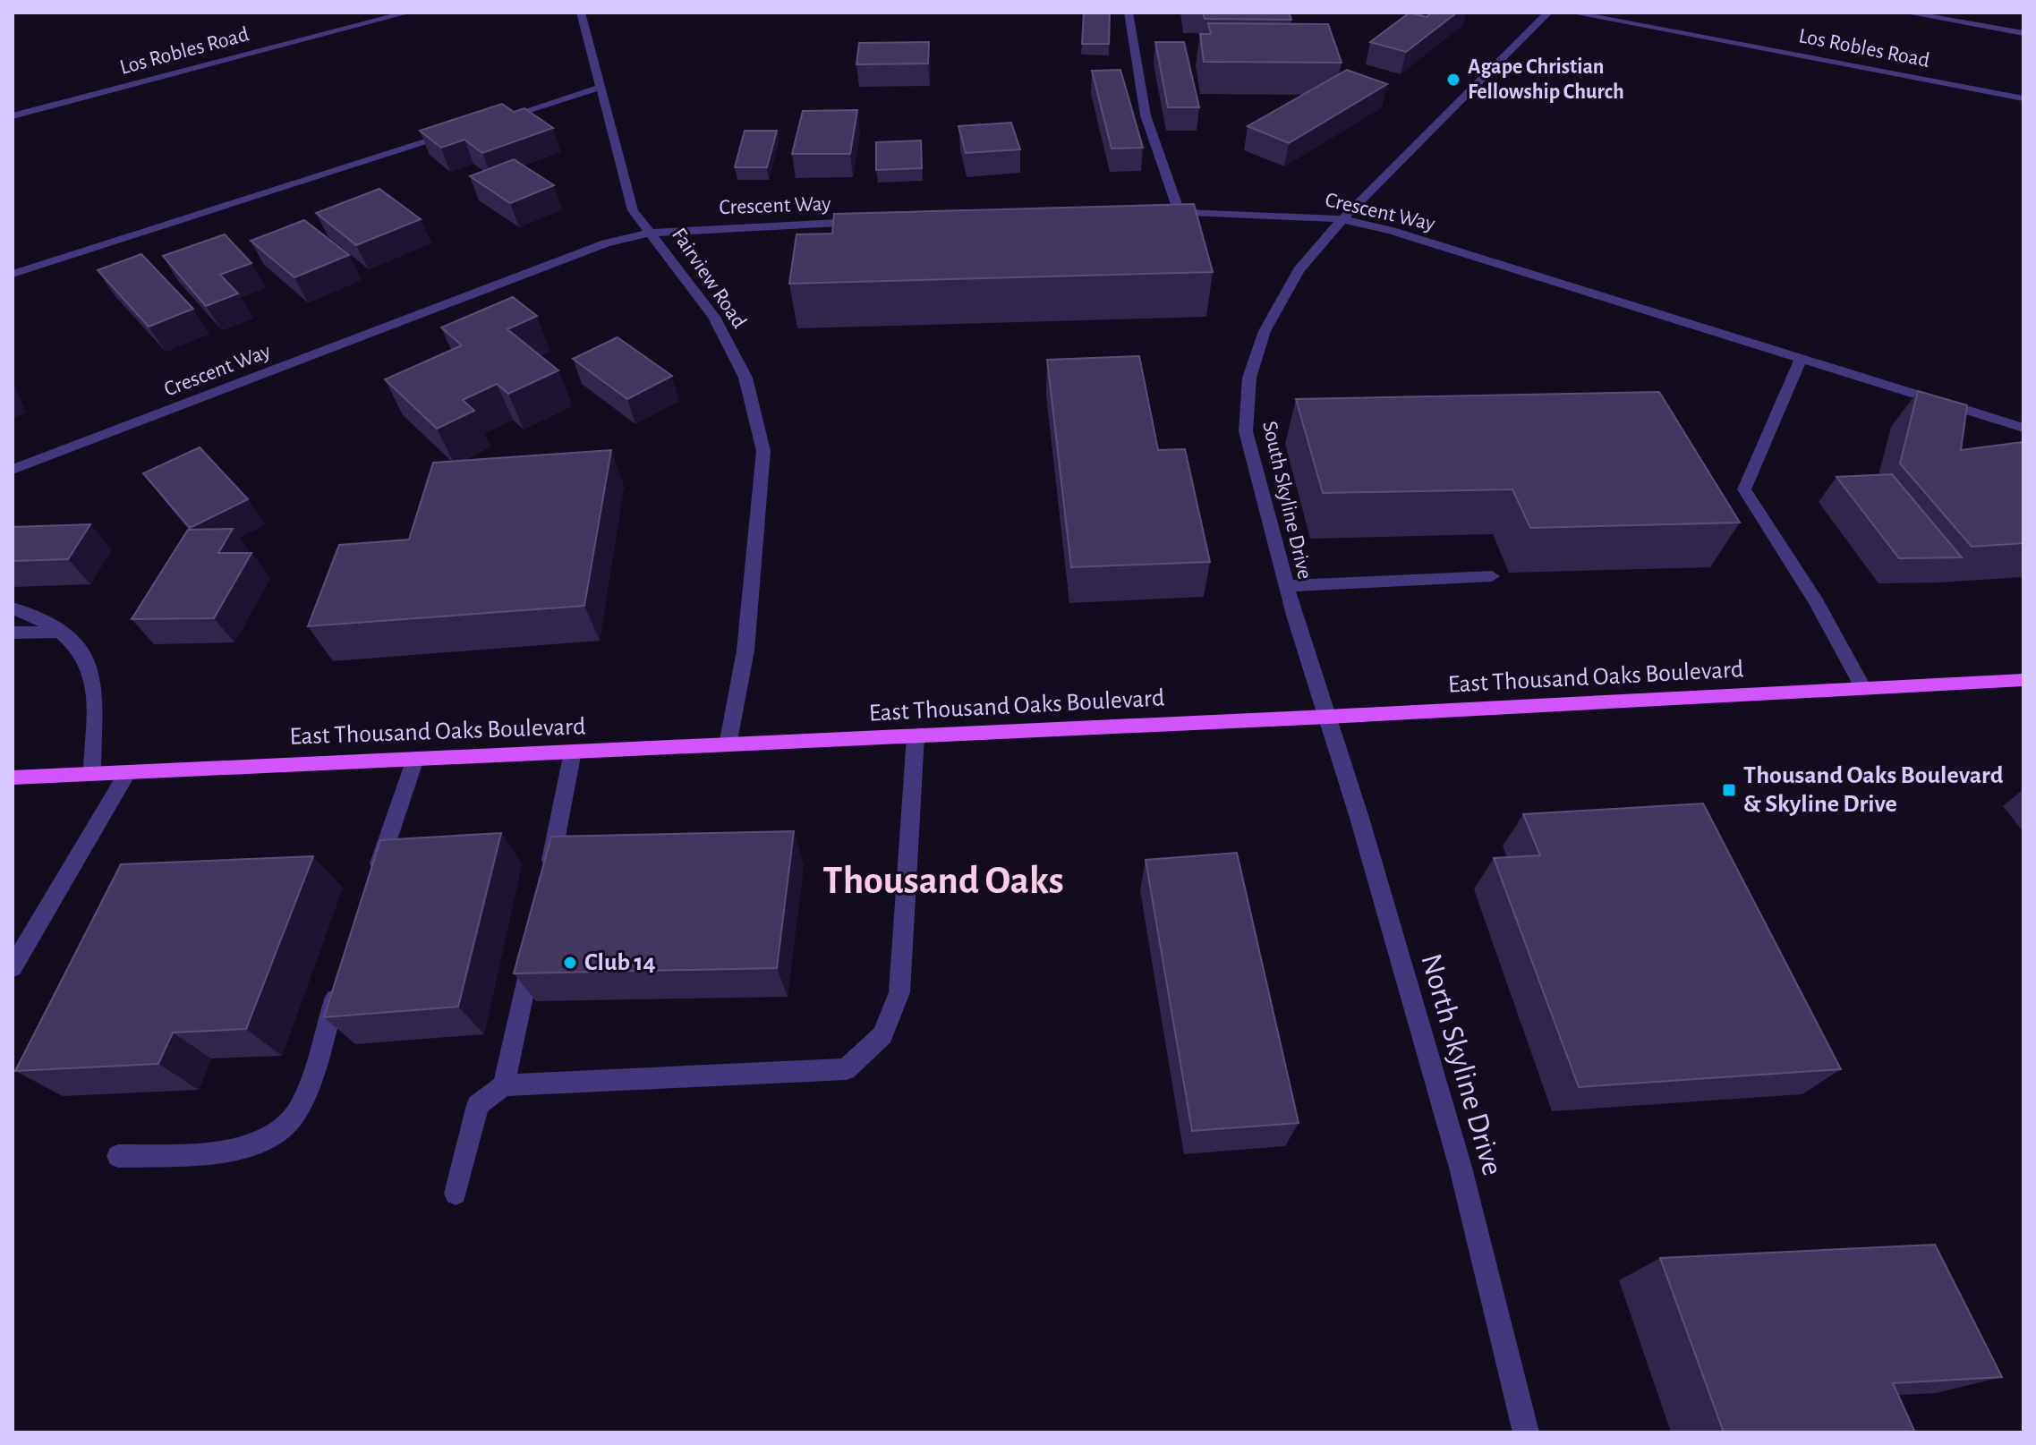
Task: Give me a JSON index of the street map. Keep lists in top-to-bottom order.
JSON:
{
  "streets": {
    "main road": ["East Thousand Oaks Boulevard"],
    "street": [
      "Los Robles Road",
      "Crescent Way",
      "Fairview Road",
      "South Skyline Drive",
      "North Skyline Drive"
    ]
  },
  "crossings": [
    ["Crescent Way", "Fairview Road"],
    ["Crescent Way", "South Skyline Drive"],
    ["Fairview Road", "East Thousand Oaks Boulevard"],
    ["South Skyline Drive", "East Thousand Oaks Boulevard"],
    ["South Skyline Drive", "North Skyline Drive"],
    ["East Thousand Oaks Boulevard", "North Skyline Drive"]
  ],
  "districts": ["Thousand Oaks"],
  "places": {
    "other": ["Agape Christian Fellowship Church", "Club 14"],
    "transit": ["Thousand Oaks Boulevard & Skyline Drive"]
  }
}
